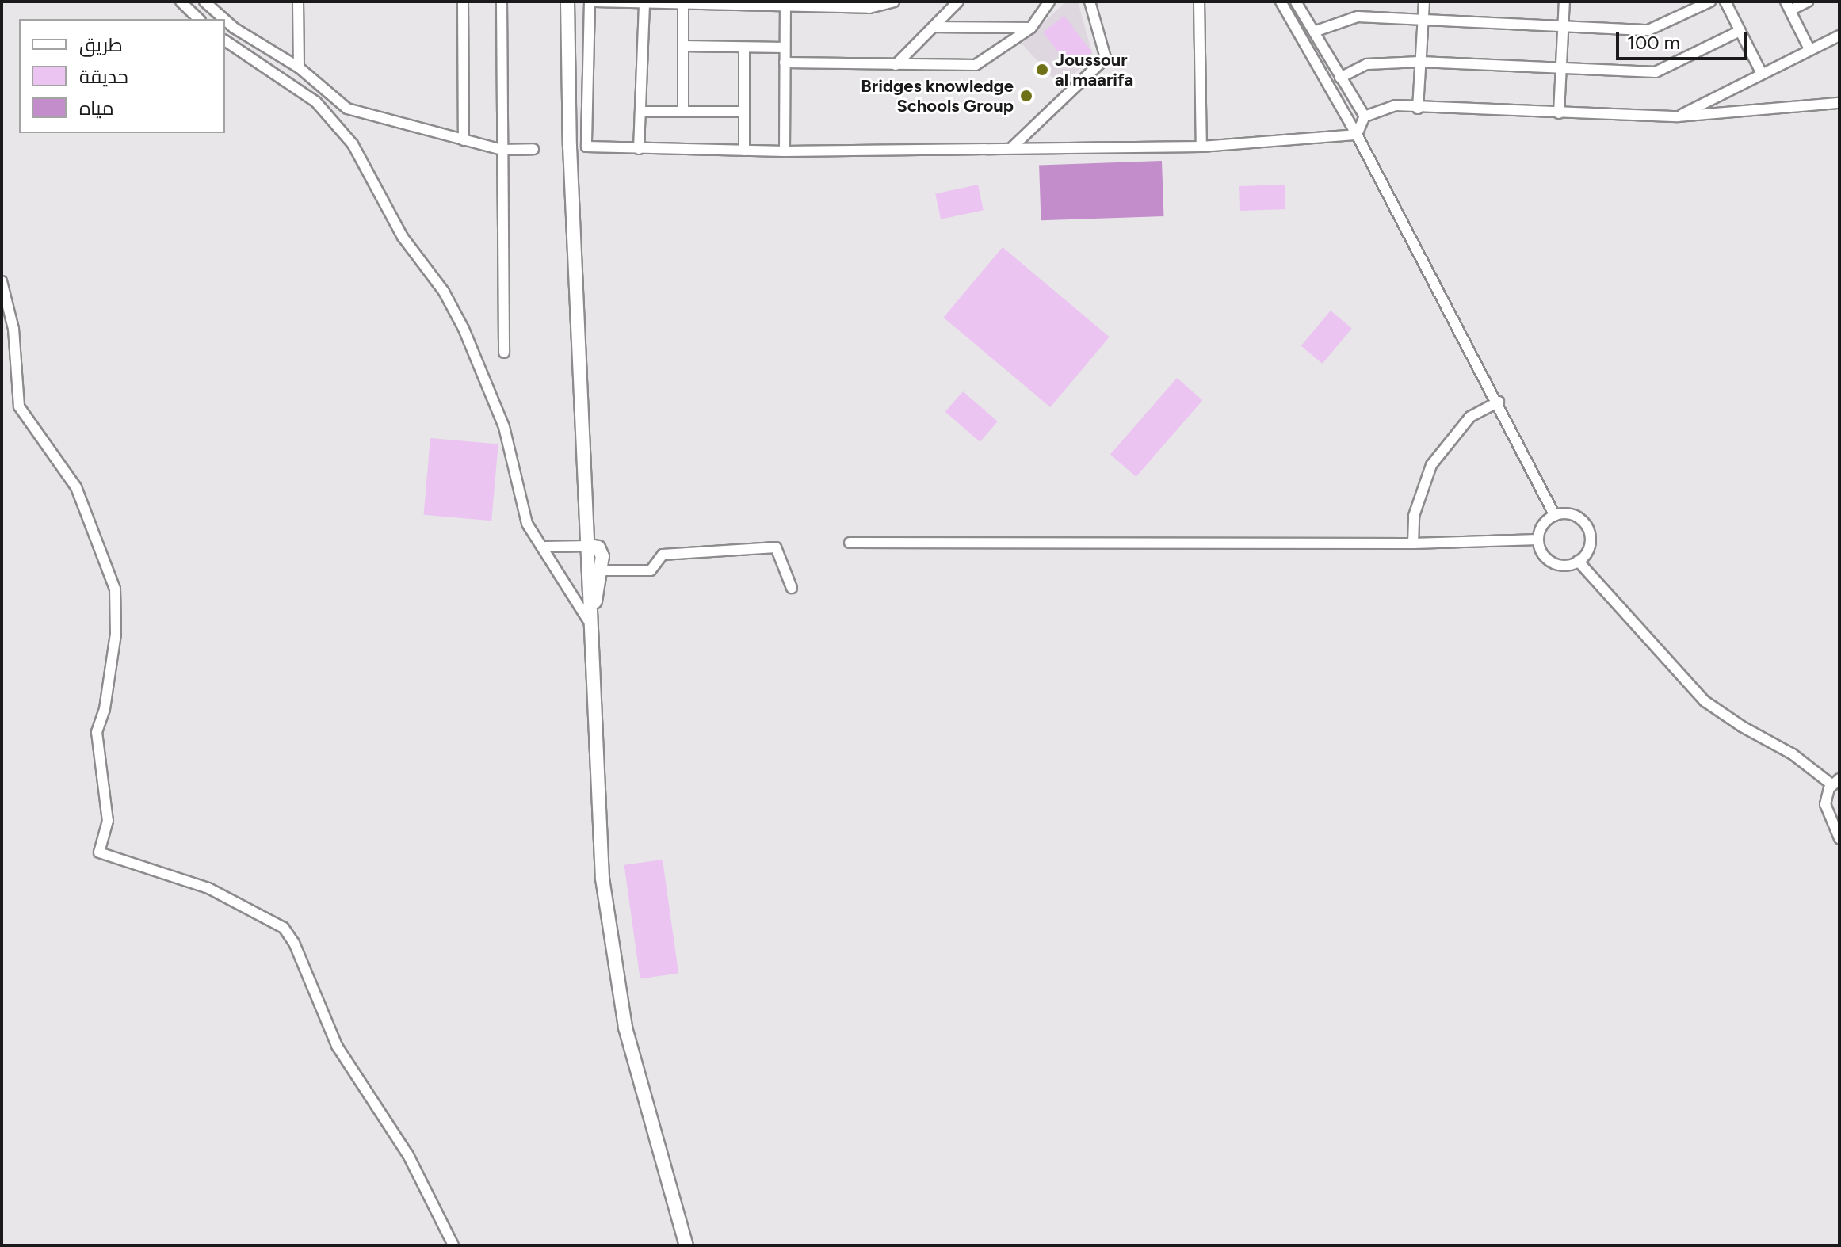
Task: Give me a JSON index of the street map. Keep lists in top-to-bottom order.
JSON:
{
  "places": ["Joussour al maarifa", "Bridges knowledge Schools Group"],
  "legend": ["طريق", "حديقة", "مياه"],
  "scale_bar": "100 m"
}
